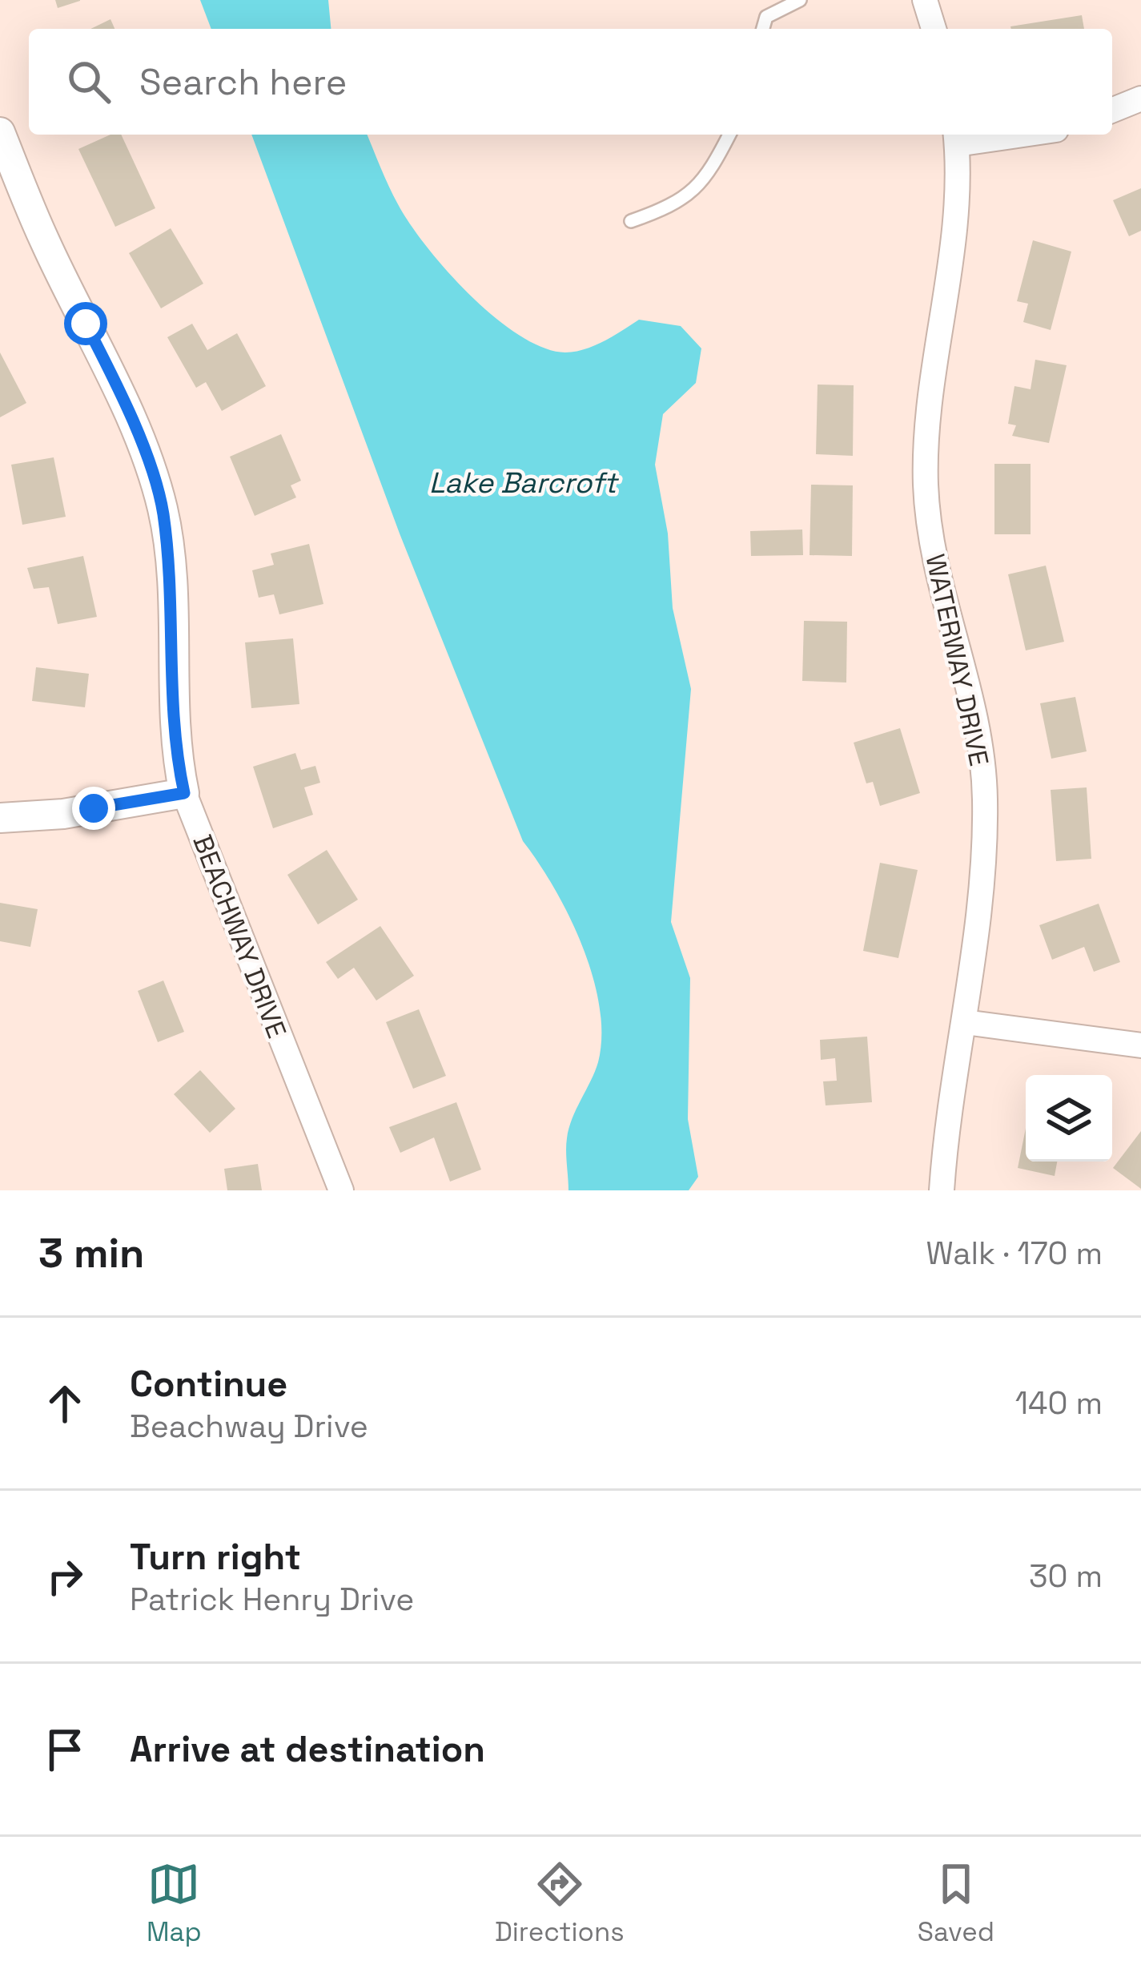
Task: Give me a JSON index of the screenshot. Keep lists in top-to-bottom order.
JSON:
{
  "streets": {
    "street": ["WATERWAY DRIVE", "BEACHWAY DRIVE"]
  },
  "water": ["Lake Barcroft"],
  "page": {
    "search": "Search here",
    "heading": ["3 min", "Walk · 170 m"],
    "list": [
      ["Continue", "Beachway Drive", "140 m"],
      ["Turn right", "Patrick Henry Drive", "30 m"],
      "Arrive at destination"
    ],
    "nav": ["Map", "Directions", "Saved"]
  }
}
